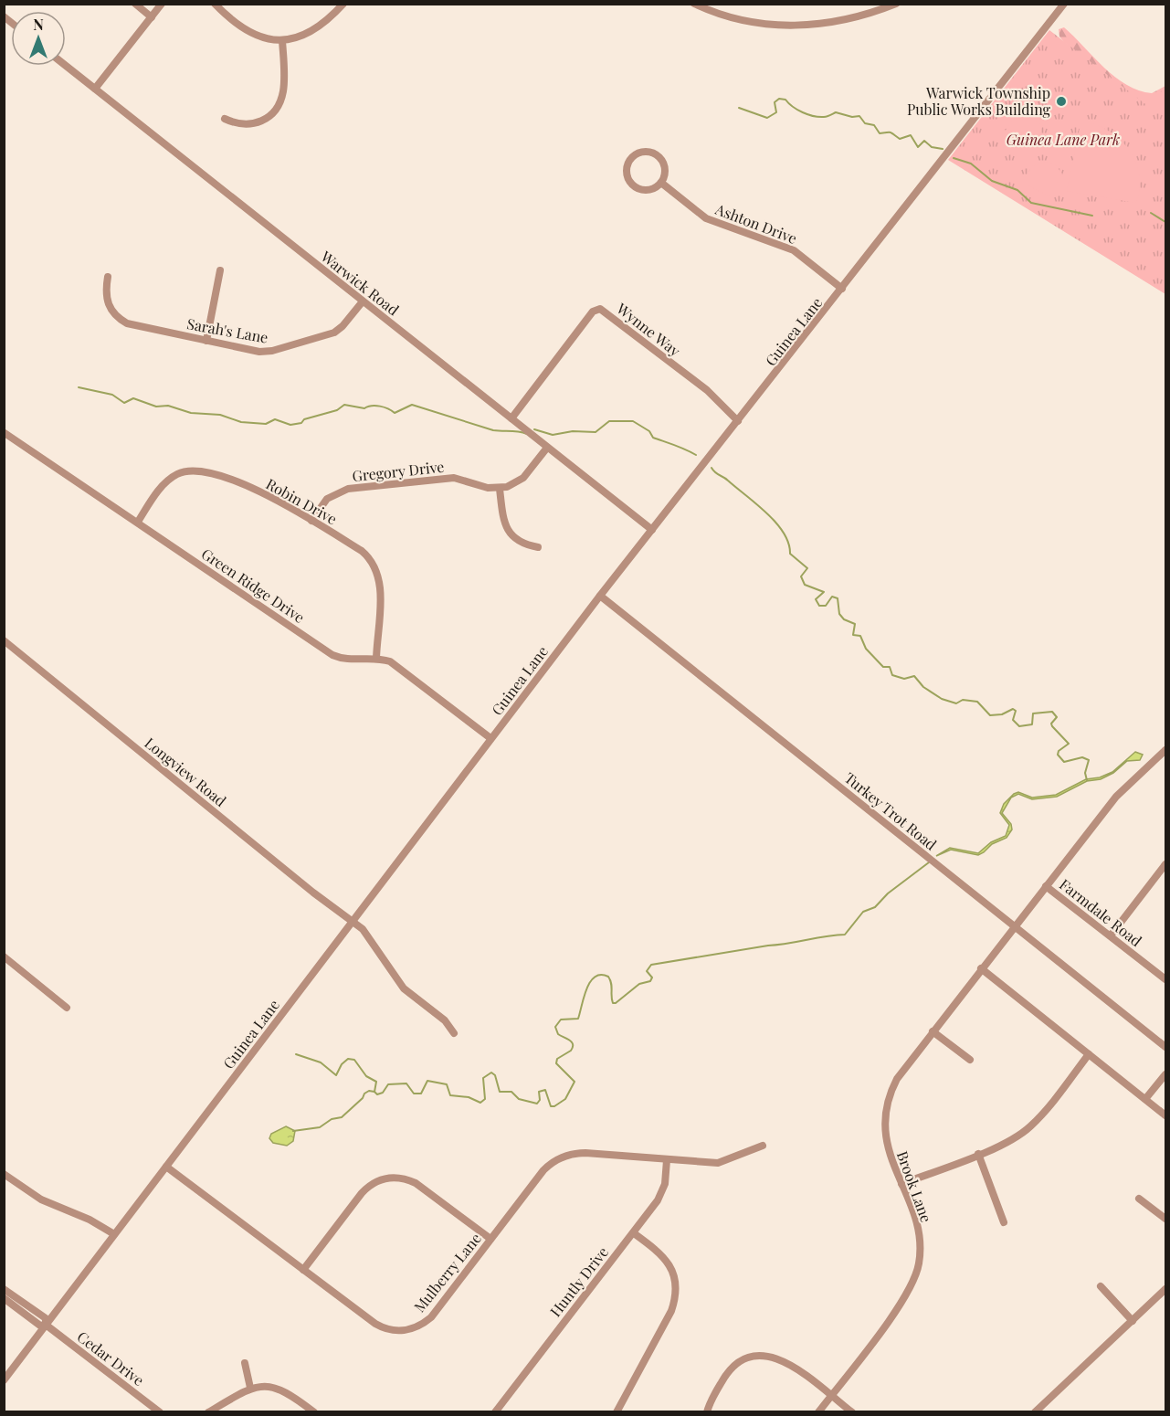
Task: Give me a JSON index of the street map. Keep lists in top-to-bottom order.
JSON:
{
  "streets": {
    "street": [
      "Ashton Drive",
      "Warwick Road",
      "Wynne Way",
      "Sarah's Lane",
      "Guinea Lane",
      "Gregory Drive",
      "Robin Drive",
      "Green Ridge Drive",
      "Longview Road",
      "Turkey Trot Road",
      "Farmdale Road",
      "Brook Lane",
      "Mulberry Lane",
      "Huntly Drive",
      "Cedar Drive"
    ]
  },
  "crossings": [
    ["Ashton Drive", "Guinea Lane"],
    ["Warwick Road", "Wynne Way"],
    ["Warwick Road", "Sarah's Lane"],
    ["Warwick Road", "Guinea Lane"],
    ["Wynne Way", "Guinea Lane"],
    ["Guinea Lane", "Green Ridge Drive"],
    ["Guinea Lane", "Longview Road"],
    ["Guinea Lane", "Turkey Trot Road"],
    ["Guinea Lane", "Mulberry Lane"],
    ["Guinea Lane", "Cedar Drive"],
    ["Gregory Drive", "Robin Drive"],
    ["Robin Drive", "Green Ridge Drive"],
    ["Turkey Trot Road", "Brook Lane"],
    ["Farmdale Road", "Brook Lane"],
    ["Mulberry Lane", "Huntly Drive"]
  ],
  "parks": ["Guinea Lane Park"],
  "places": ["Warwick Township Public Works Building"],
  "north": "top"
}
